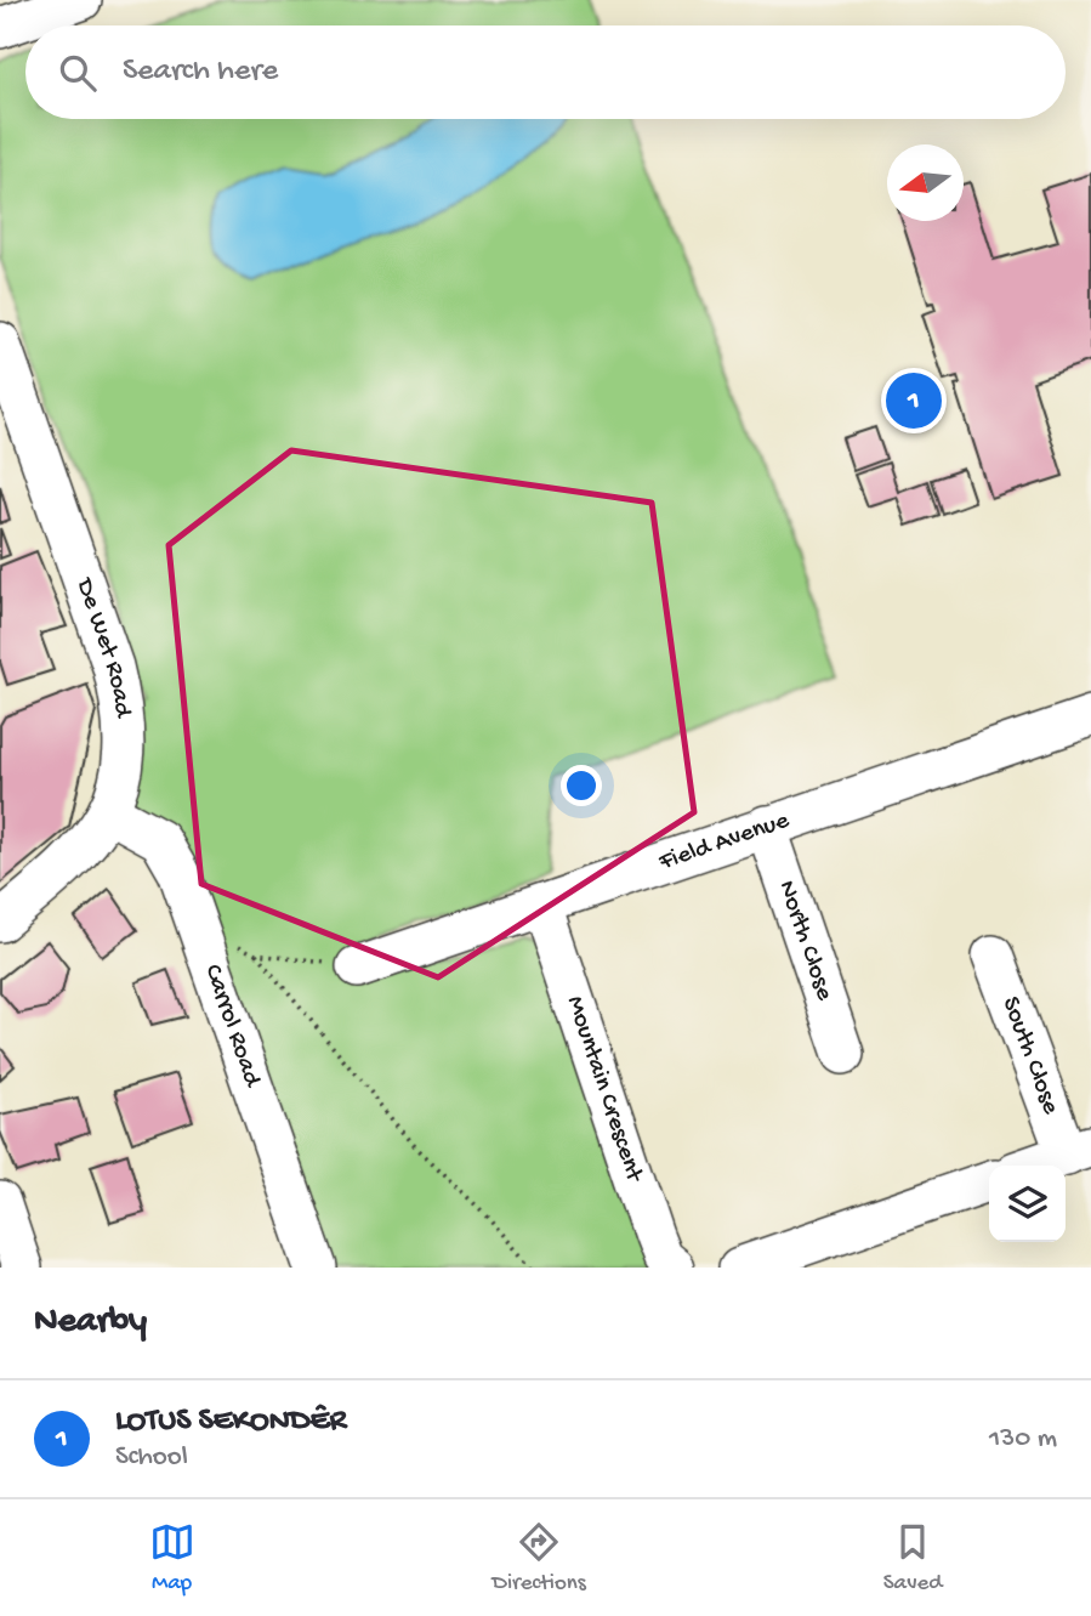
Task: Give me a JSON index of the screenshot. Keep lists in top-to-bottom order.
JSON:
{
  "streets": {
    "street": [
      "De Wet Road",
      "Field Avenue",
      "North Close",
      "Carrol Road",
      "South Close",
      "Mountain Crescent"
    ]
  },
  "crossings": [
    ["De Wet Road", "Carrol Road"],
    ["Field Avenue", "North Close"],
    ["Field Avenue", "Mountain Crescent"]
  ],
  "north": "left",
  "page": {
    "search": "Search here",
    "pins": "1",
    "heading": "Nearby",
    "list": [
      {
        "mark": "1",
        "name": "LOTUS SEKONDÊR",
        "note": "School",
        "value": "130 m"
      }
    ],
    "nav": ["Map", "Directions", "Saved"]
  }
}
